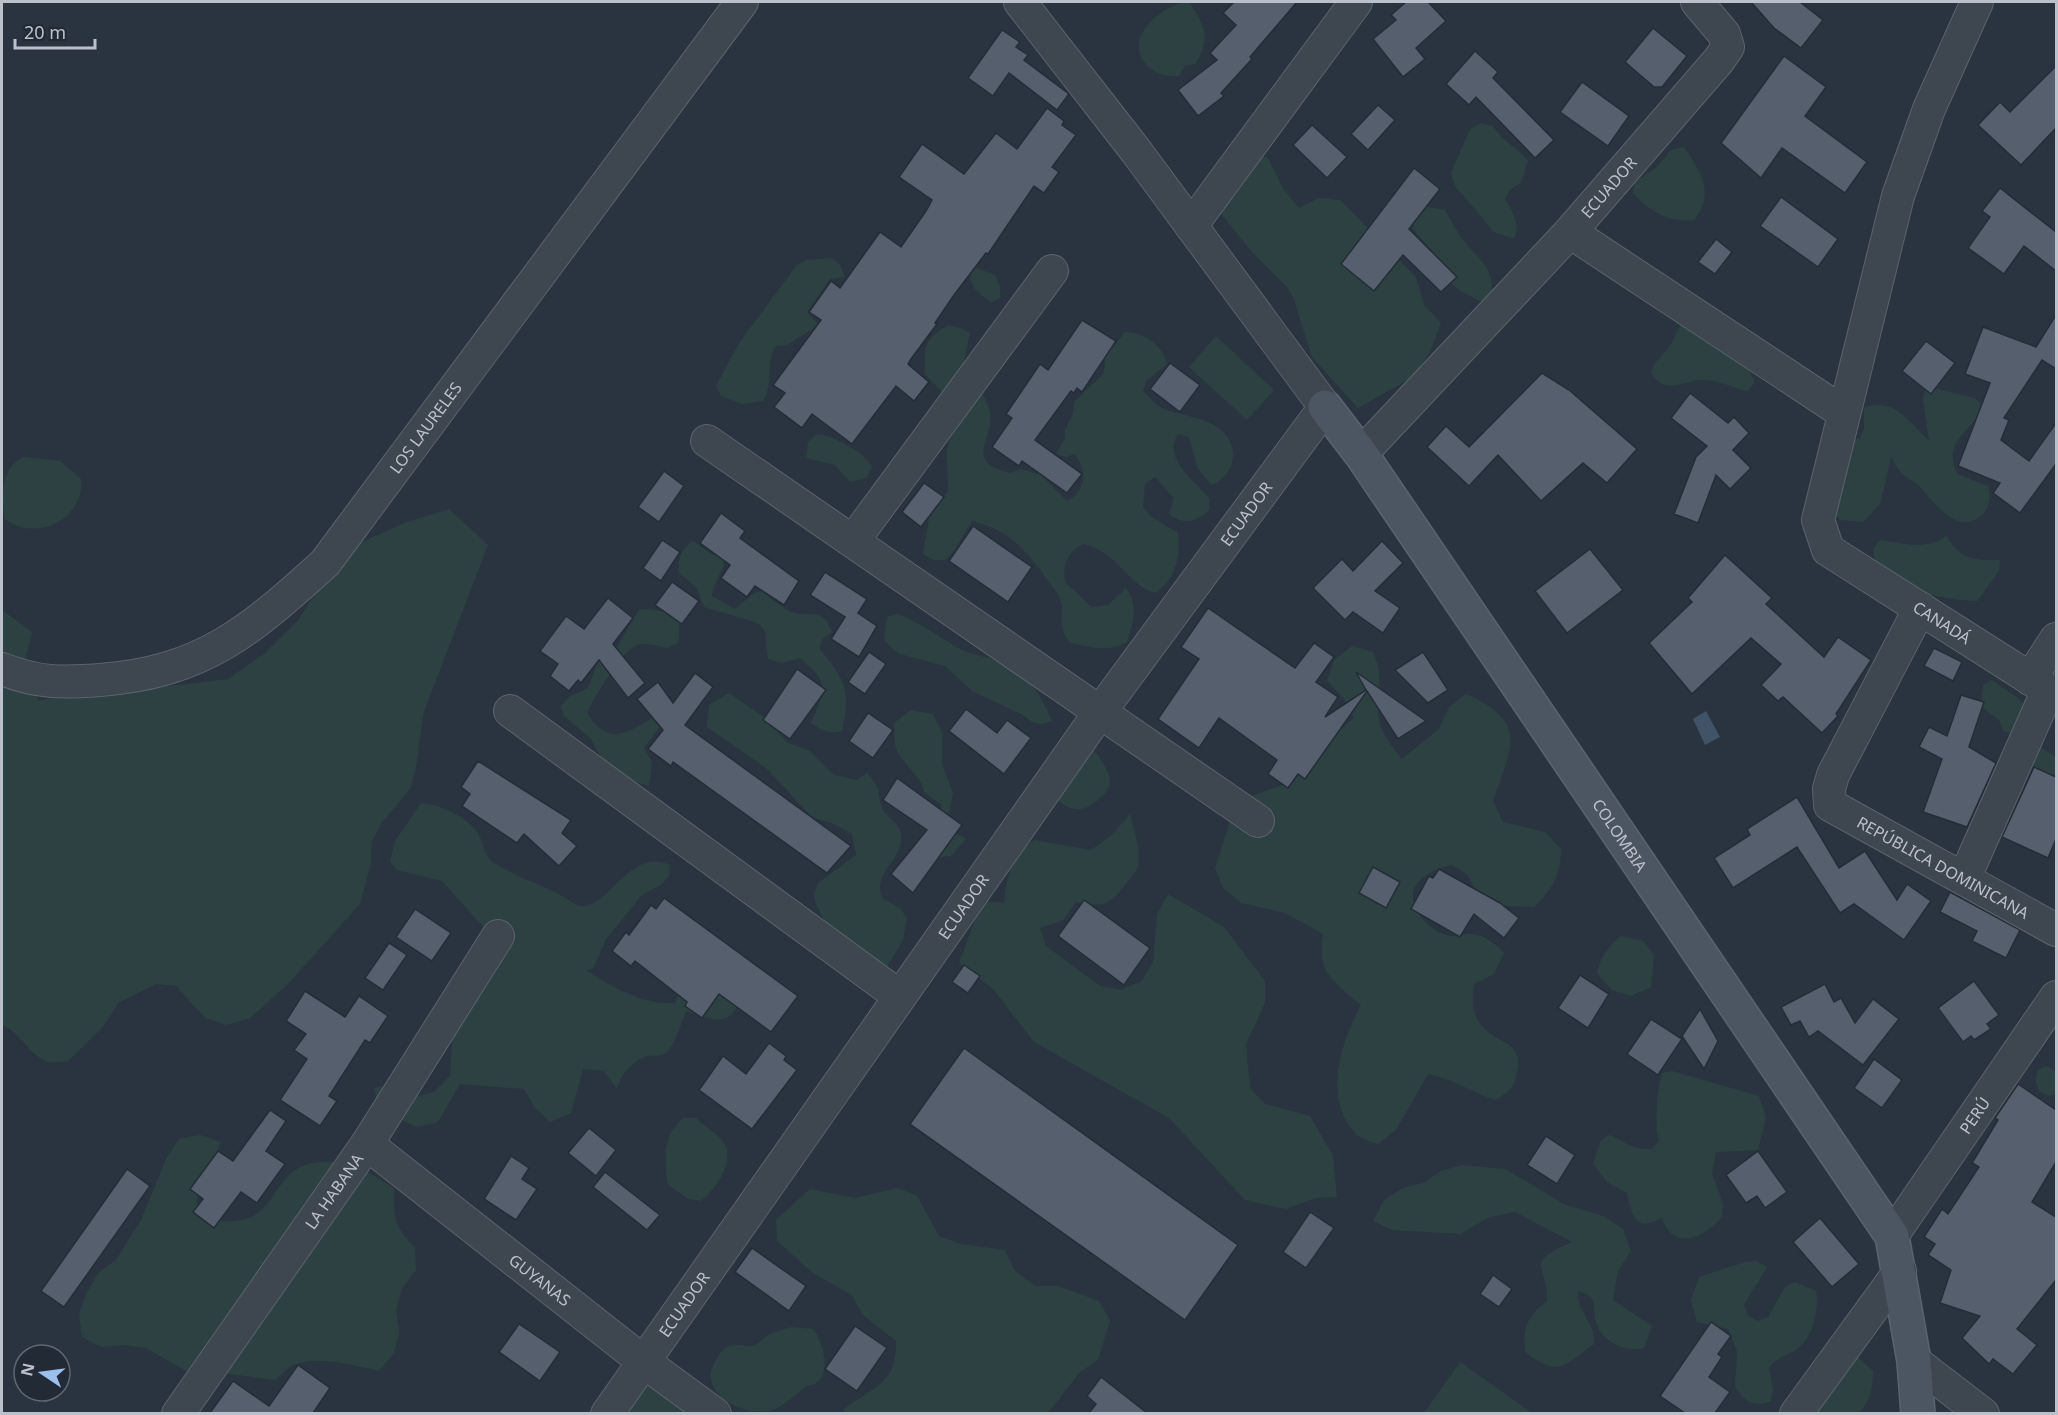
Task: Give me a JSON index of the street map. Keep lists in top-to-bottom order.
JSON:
{
  "streets": {
    "street": [
      "ECUADOR",
      "LOS LAURELES",
      "CANADÁ",
      "COLOMBIA",
      "REPÚBLICA DOMINICANA",
      "PERÚ",
      "LA HABANA",
      "GUYANAS"
    ]
  },
  "crossings": [
    ["ECUADOR", "COLOMBIA"],
    ["ECUADOR", "GUYANAS"],
    ["CANADÁ", "REPÚBLICA DOMINICANA"],
    ["COLOMBIA", "PERÚ"],
    ["LA HABANA", "GUYANAS"]
  ],
  "scale_bar": "20 m",
  "north": "left"
}
